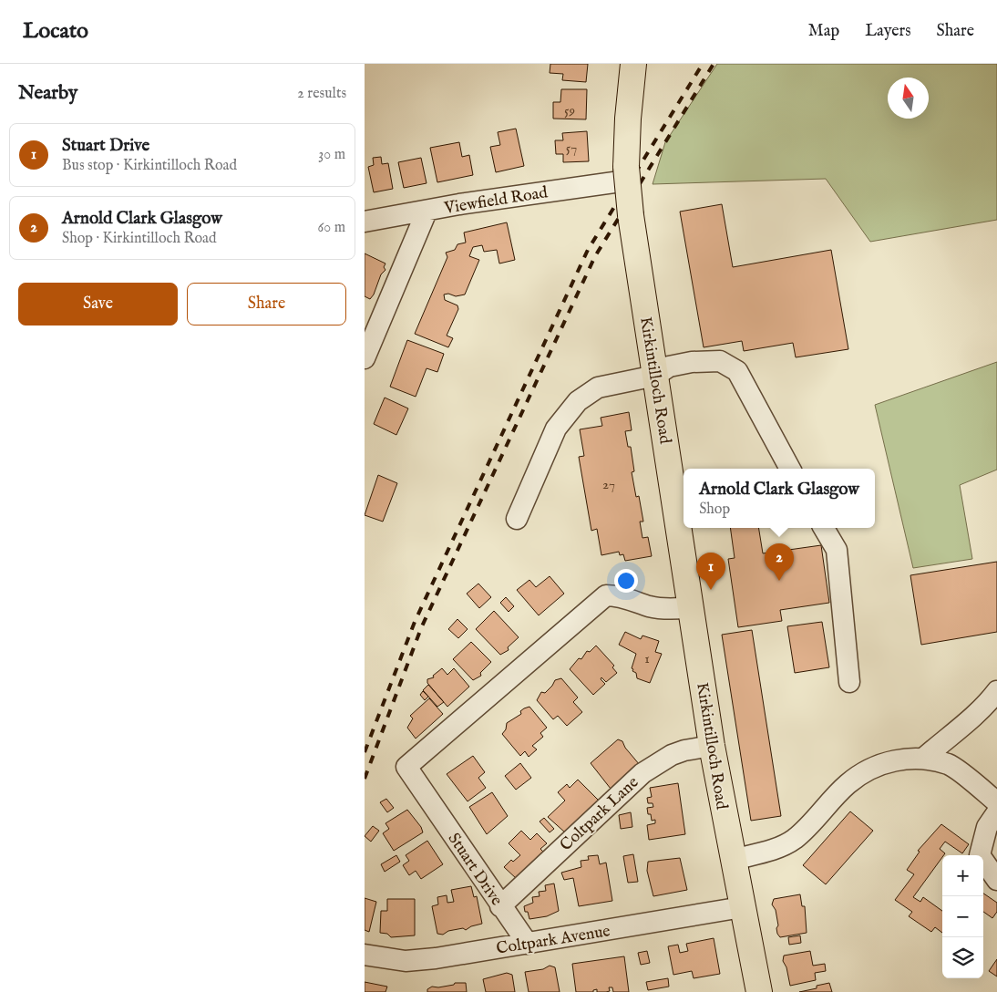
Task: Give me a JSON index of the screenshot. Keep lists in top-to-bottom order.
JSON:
{
  "streets": {
    "main road": ["Kirkintilloch Road"],
    "street": [
      "Viewfield Road",
      "Coltpark Lane",
      "Stuart Drive",
      "Coltpark Avenue"
    ]
  },
  "crossings": [
    ["Viewfield Road", "Kirkintilloch Road"],
    ["Kirkintilloch Road", "Coltpark Lane"],
    ["Kirkintilloch Road", "Stuart Drive"],
    ["Kirkintilloch Road", "Coltpark Avenue"],
    ["Coltpark Lane", "Stuart Drive"],
    ["Stuart Drive", "Coltpark Avenue"]
  ],
  "house_numbers": [
    "59",
    "57",
    "27",
    "1"
  ],
  "north": "top",
  "page": {
    "header": "Locato",
    "nav": ["Map", "Layers", "Share"],
    "heading": ["Nearby", "2 results"],
    "list": [
      {
        "mark": "1",
        "name": "Stuart Drive",
        "note": "Bus stop · Kirkintilloch Road",
        "value": "30 m"
      },
      {
        "mark": "2",
        "name": "Arnold Clark Glasgow",
        "note": "Shop · Kirkintilloch Road",
        "value": "60 m"
      }
    ],
    "buttons": ["Save", "Share"],
    "popup": ["Arnold Clark Glasgow", "Shop"],
    "pins": ["2", "1"],
    "map_buttons": ["+", "−"]
  }
}
